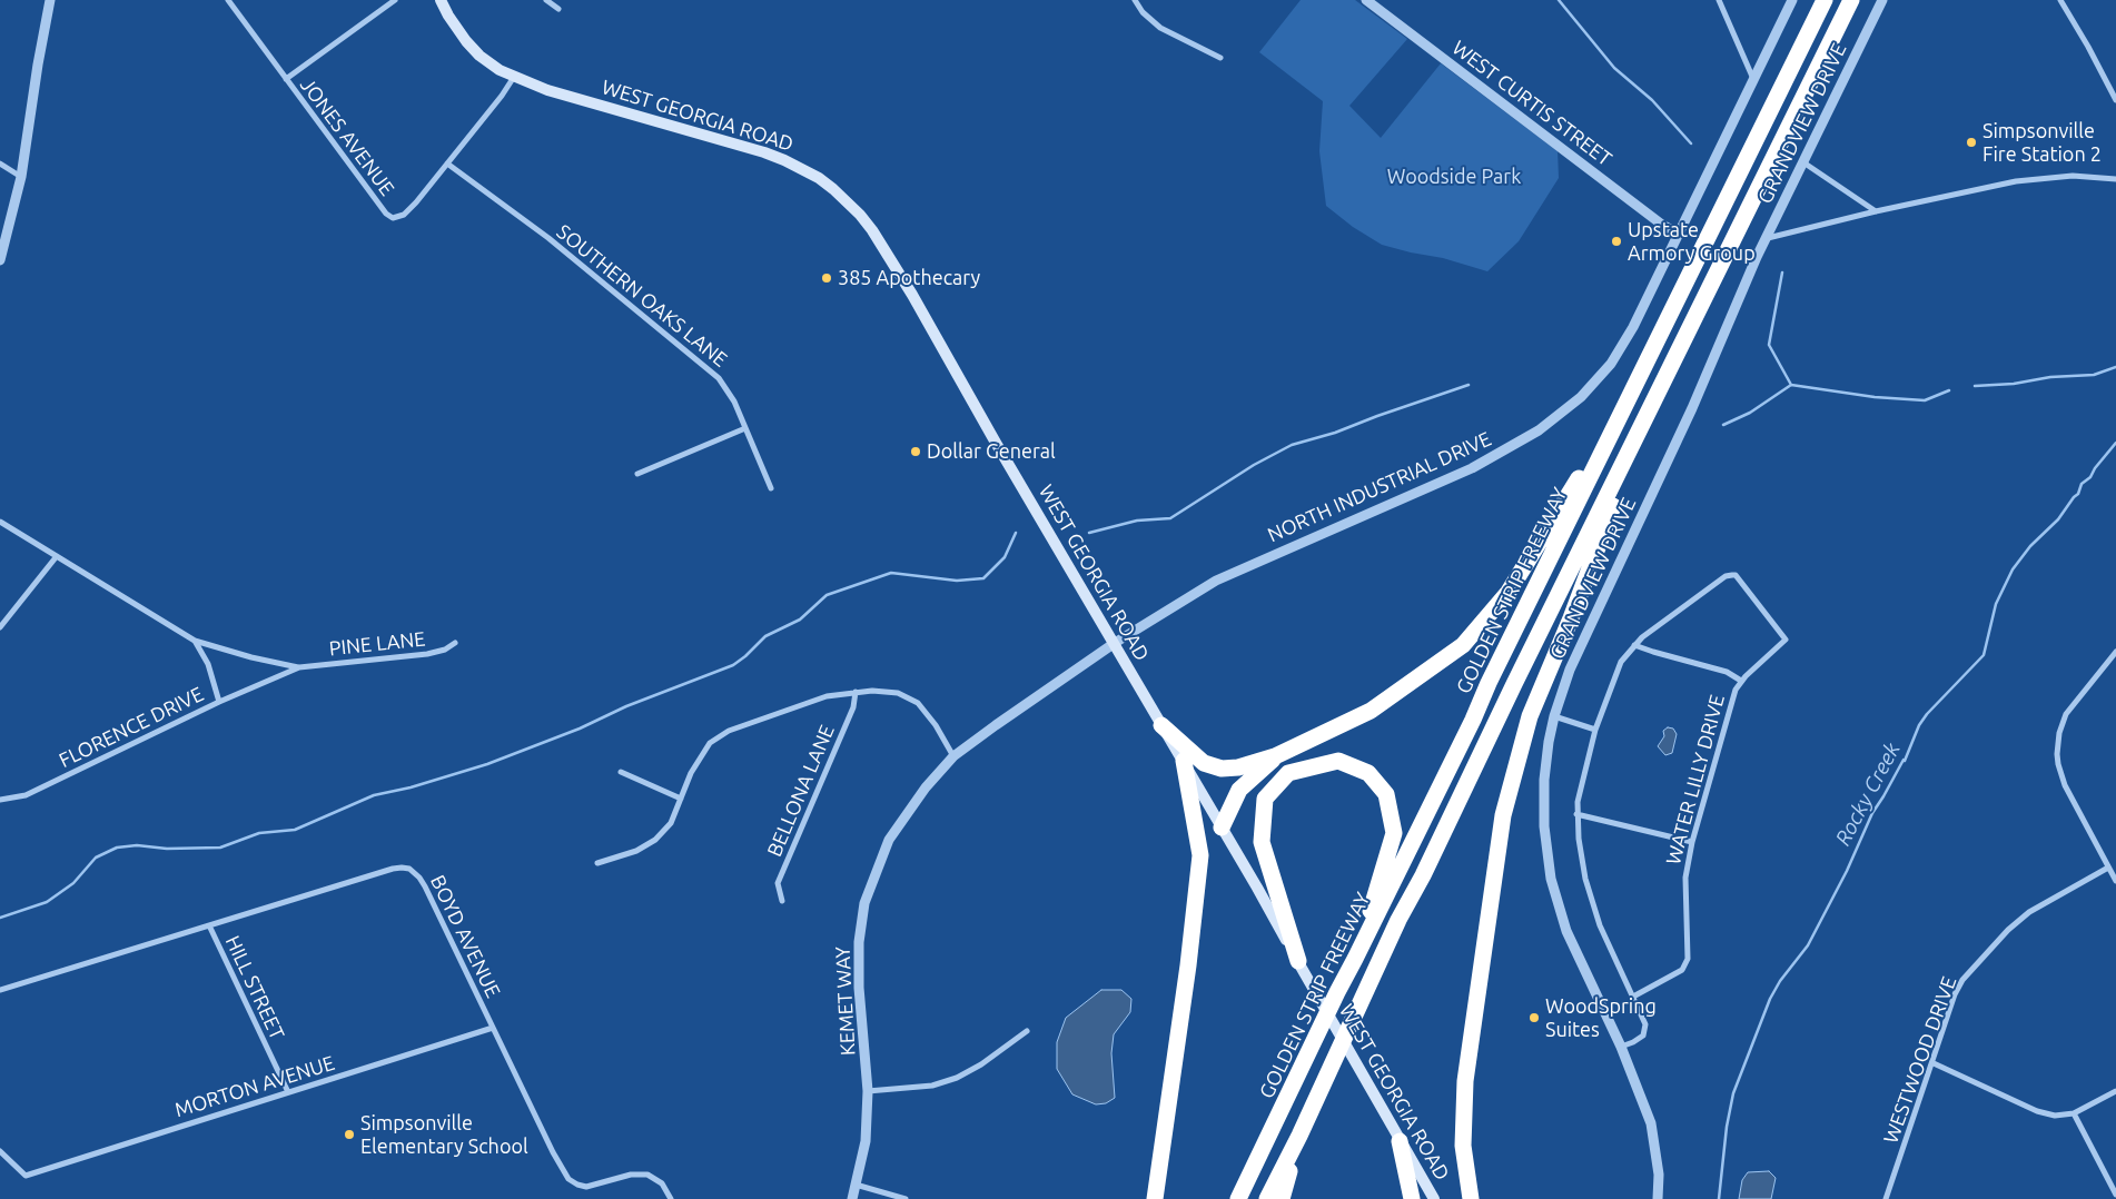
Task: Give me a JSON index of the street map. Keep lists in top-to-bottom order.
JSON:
{
  "streets": {
    "highway": ["GOLDEN STRIP FREEWAY"],
    "main road": ["WEST GEORGIA ROAD"],
    "street": [
      "WEST CURTIS STREET",
      "GRANDVIEW DRIVE",
      "JONES AVENUE",
      "SOUTHERN OAKS LANE",
      "NORTH INDUSTRIAL DRIVE",
      "PINE LANE",
      "FLORENCE DRIVE",
      "WATER LILLY DRIVE",
      "BELLONA LANE",
      "BOYD AVENUE",
      "HILL STREET",
      "KEMET WAY",
      "WESTWOOD DRIVE",
      "MORTON AVENUE"
    ]
  },
  "crossings": [
    ["WEST CURTIS STREET", "NORTH INDUSTRIAL DRIVE"],
    ["WEST GEORGIA ROAD", "JONES AVENUE"],
    ["WEST GEORGIA ROAD", "NORTH INDUSTRIAL DRIVE"],
    ["WEST GEORGIA ROAD", "KEMET WAY"],
    ["GRANDVIEW DRIVE", "WATER LILLY DRIVE"],
    ["JONES AVENUE", "SOUTHERN OAKS LANE"],
    ["NORTH INDUSTRIAL DRIVE", "KEMET WAY"],
    ["PINE LANE", "FLORENCE DRIVE"],
    ["BOYD AVENUE", "HILL STREET"],
    ["BOYD AVENUE", "MORTON AVENUE"],
    ["HILL STREET", "MORTON AVENUE"]
  ],
  "water": ["Rocky Creek"],
  "parks": ["Woodside Park"],
  "places": [
    "Simpsonville Fire Station 2",
    "Upstate Armory Group",
    "385 Apothecary",
    "Dollar General",
    "WoodSpring Suites",
    "Simpsonville Elementary School"
  ]
}
